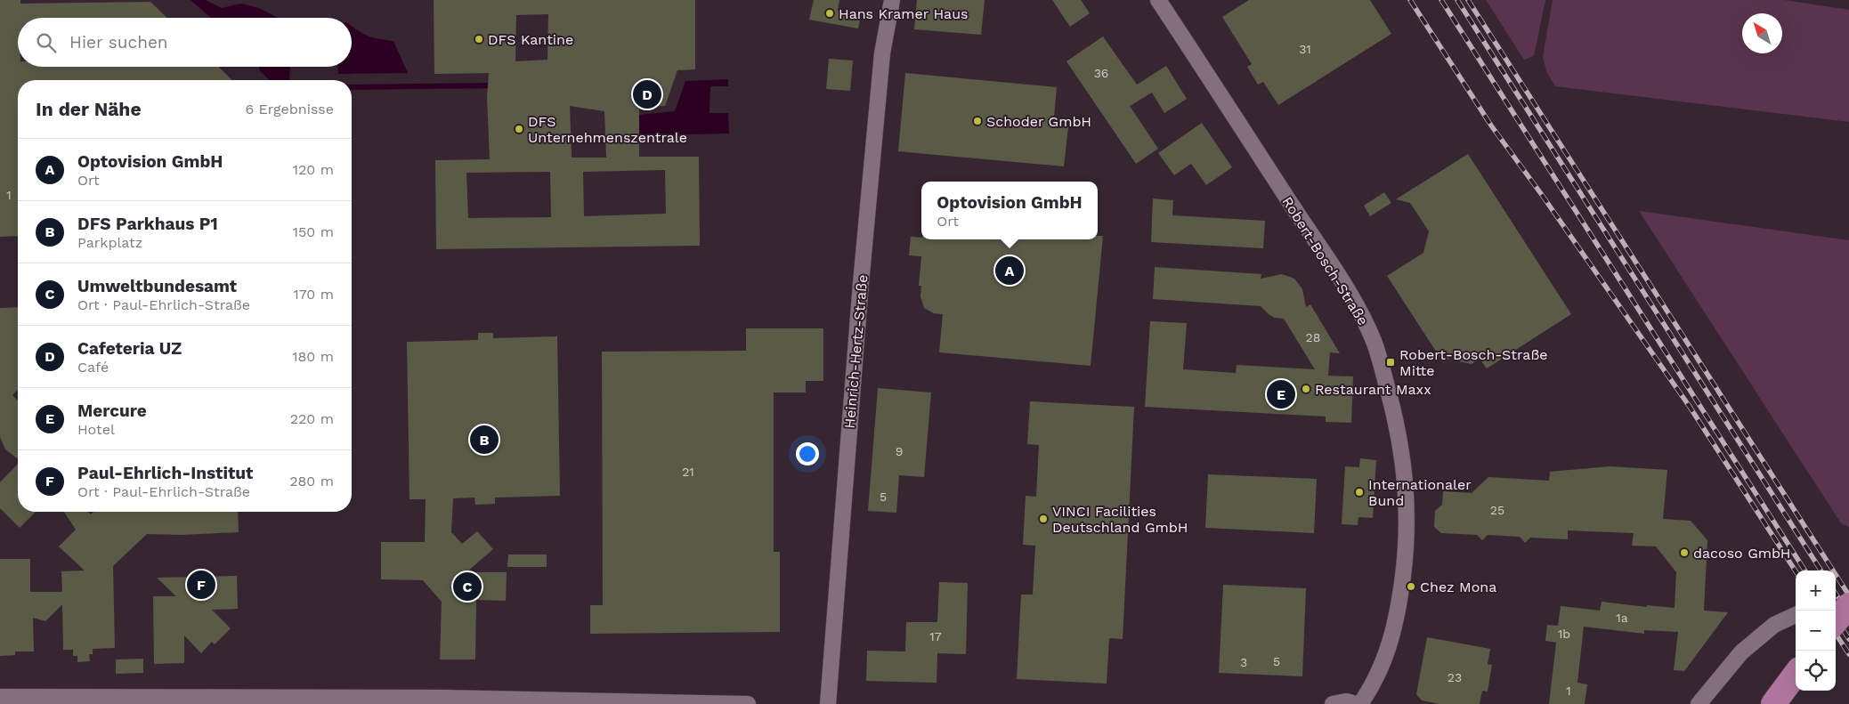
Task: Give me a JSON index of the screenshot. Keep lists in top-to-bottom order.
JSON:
{
  "streets": {
    "street": ["Robert-Bosch-Straße", "Heinrich-Hertz-Straße"]
  },
  "places": {
    "other": [
      "Hans Kramer Haus",
      "DFS Kantine",
      "Schoder GmbH",
      "DFS Unternehmenszentrale",
      "Restaurant Maxx",
      "Internationaler Bund",
      "VINCI Facilities Deutschland GmbH",
      "dacoso GmbH",
      "Chez Mona"
    ],
    "transit": ["Robert-Bosch-Straße Mitte"]
  },
  "house_numbers": [
    "31",
    "36",
    "1",
    "28",
    "9",
    "21",
    "5",
    "25",
    "1a",
    "1b",
    "17",
    "5",
    "3",
    "23",
    "1"
  ],
  "north": "top left",
  "page": {
    "search": "Hier suchen",
    "pins": [
      "D",
      "A",
      "E",
      "B",
      "F",
      "C"
    ],
    "heading": ["In der Nähe", "6 Ergebnisse"],
    "list": [
      {
        "mark": "A",
        "name": "Optovision GmbH",
        "note": "Ort",
        "value": "120 m"
      },
      {
        "mark": "B",
        "name": "DFS Parkhaus P1",
        "note": "Parkplatz",
        "value": "150 m"
      },
      {
        "mark": "C",
        "name": "Umweltbundesamt",
        "note": "Ort · Paul-Ehrlich-Straße",
        "value": "170 m"
      },
      {
        "mark": "D",
        "name": "Cafeteria UZ",
        "note": "Café",
        "value": "180 m"
      },
      {
        "mark": "E",
        "name": "Mercure",
        "note": "Hotel",
        "value": "220 m"
      },
      {
        "mark": "F",
        "name": "Paul-Ehrlich-Institut",
        "note": "Ort · Paul-Ehrlich-Straße",
        "value": "280 m"
      }
    ],
    "popup": ["Optovision GmbH", "Ort"],
    "map_buttons": ["+", "−"]
  }
}
